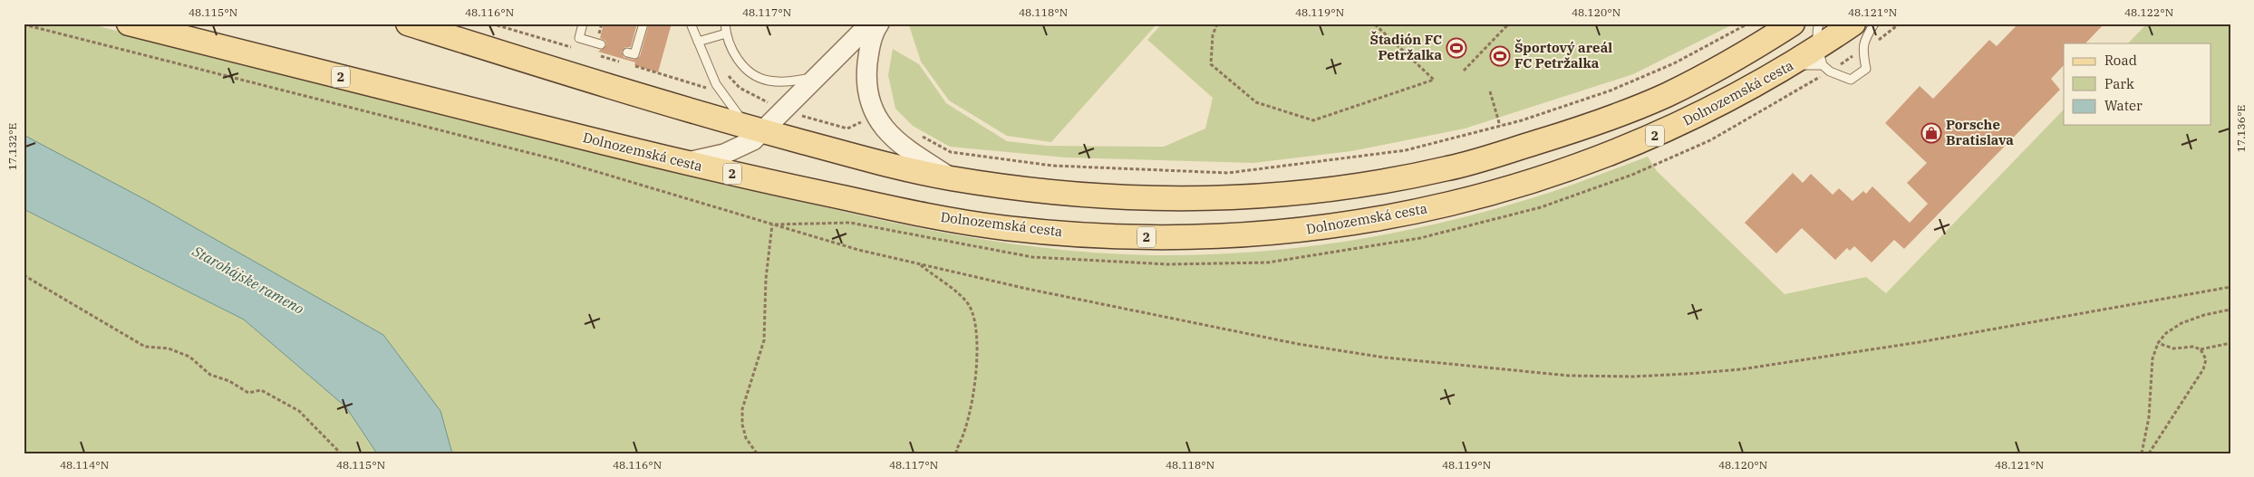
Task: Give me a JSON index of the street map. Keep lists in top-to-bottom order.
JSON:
{
  "streets": {
    "main road": ["2", "Dolnozemská cesta"]
  },
  "water": ["Starohájske rameno"],
  "places": {
    "sports": ["Štadión FC Petržalka", "Športový areál FC Petržalka"],
    "shop": ["Porsche Bratislava"]
  },
  "legend": ["Road", "Park", "Water"],
  "coordinates": [
    "48.115°N",
    "48.116°N",
    "48.117°N",
    "48.118°N",
    "48.119°N",
    "48.120°N",
    "48.121°N",
    "48.122°N",
    "17.136°E",
    "17.132°E",
    "48.114°N"
  ]
}
